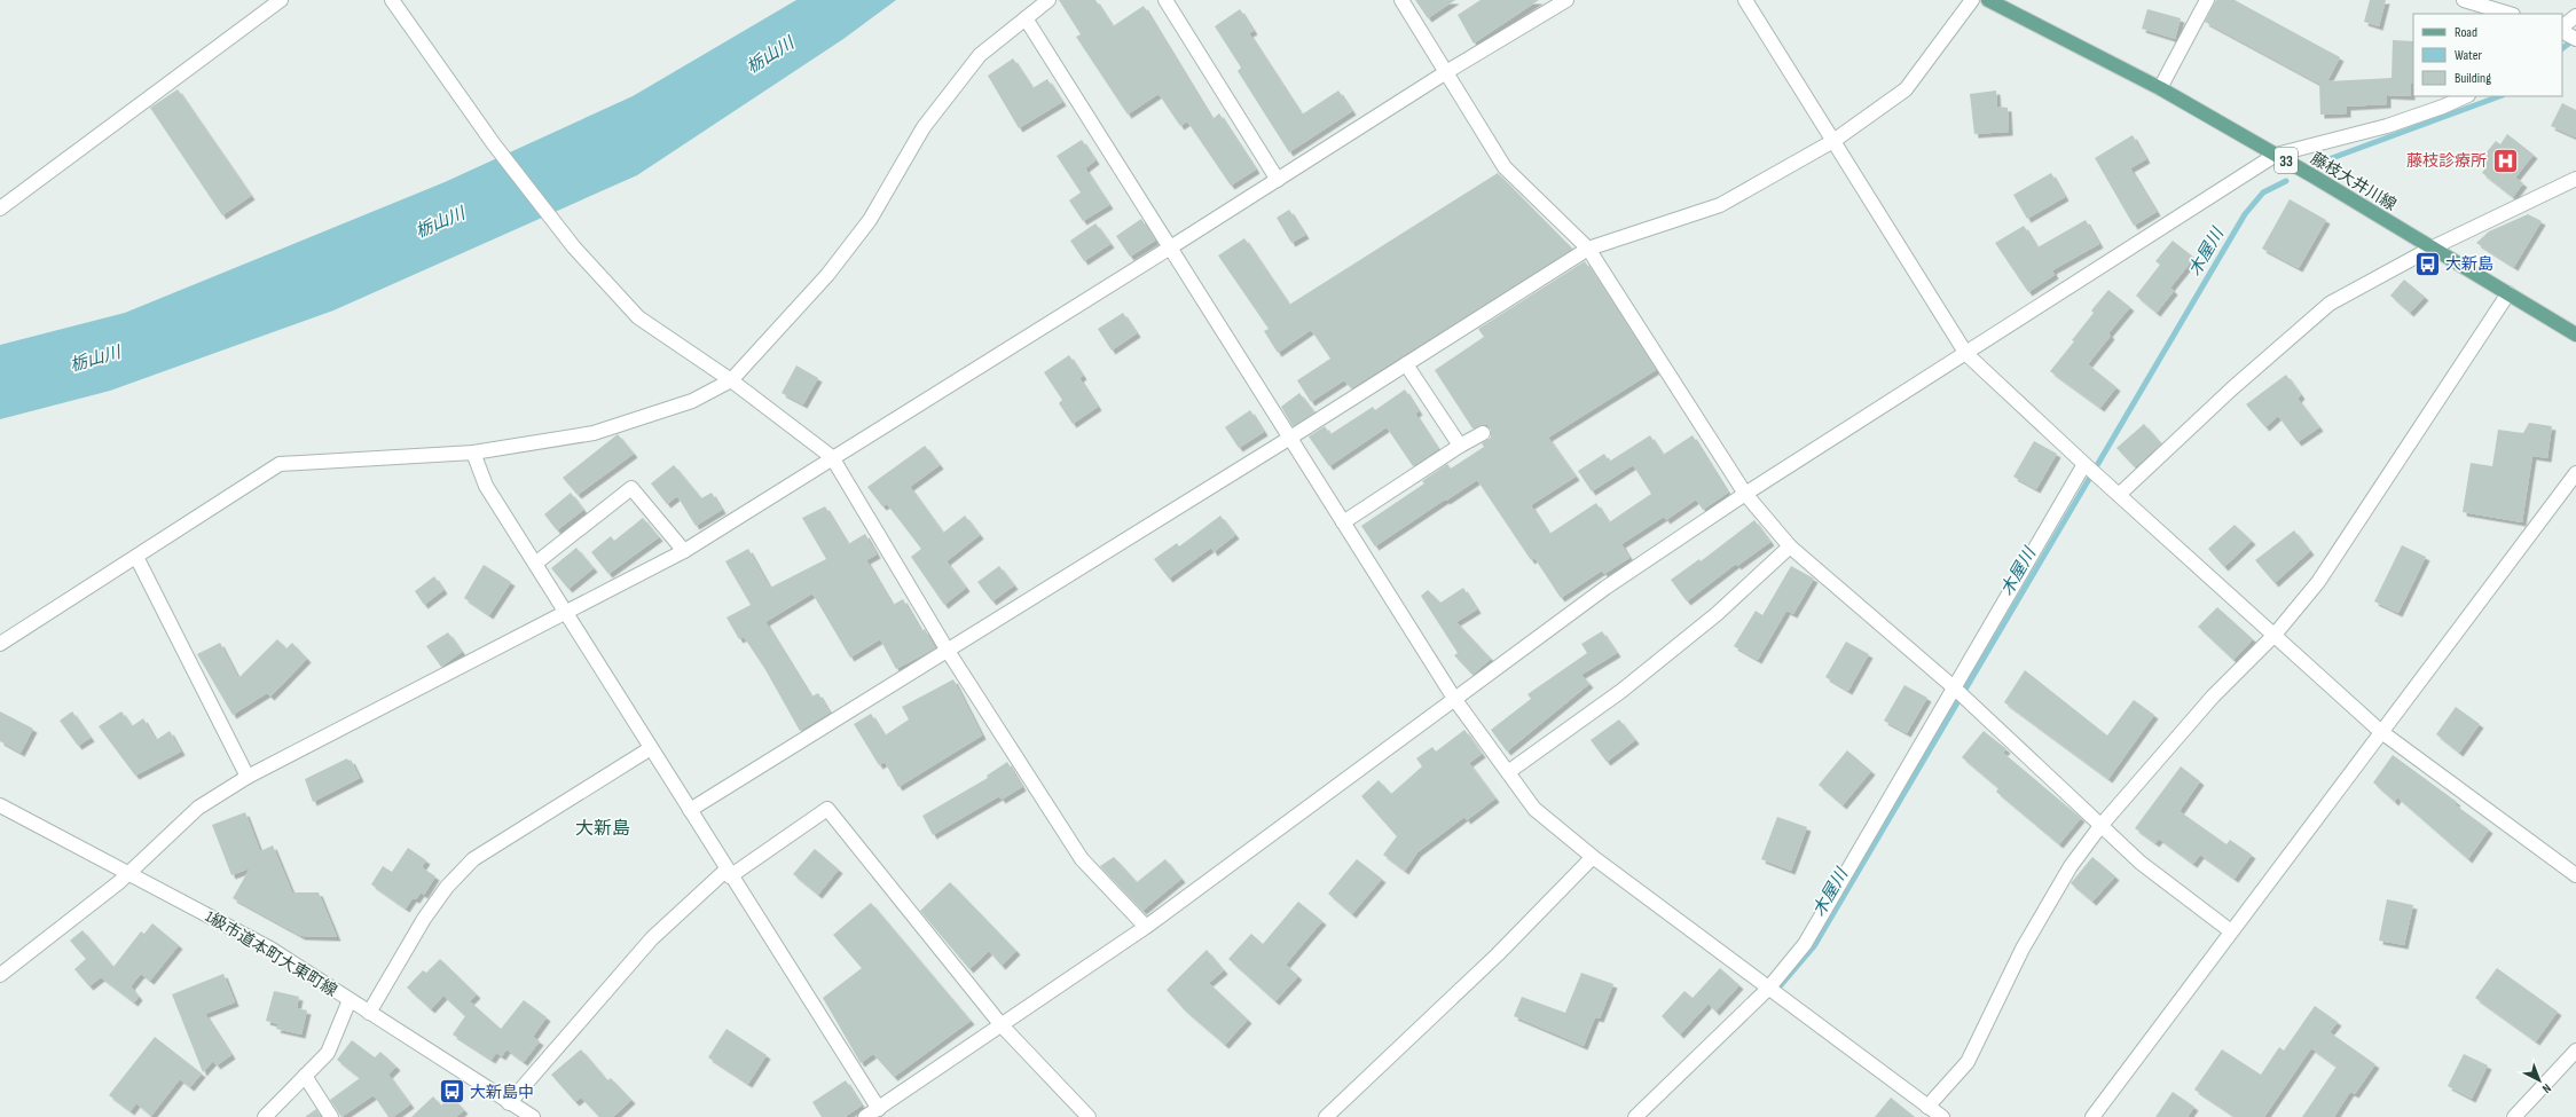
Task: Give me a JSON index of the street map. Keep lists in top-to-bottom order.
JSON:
{
  "streets": {
    "main road": ["33", "藤枝大井川線"],
    "street": ["1級市道本町大東町線"]
  },
  "districts": ["大新島"],
  "water": ["栃山川", "木屋川"],
  "places": {
    "hospital": ["藤枝診療所"],
    "bus stop": ["大新島", "大新島中"]
  },
  "legend": ["Road", "Water", "Building"],
  "north": "bottom right"
}
